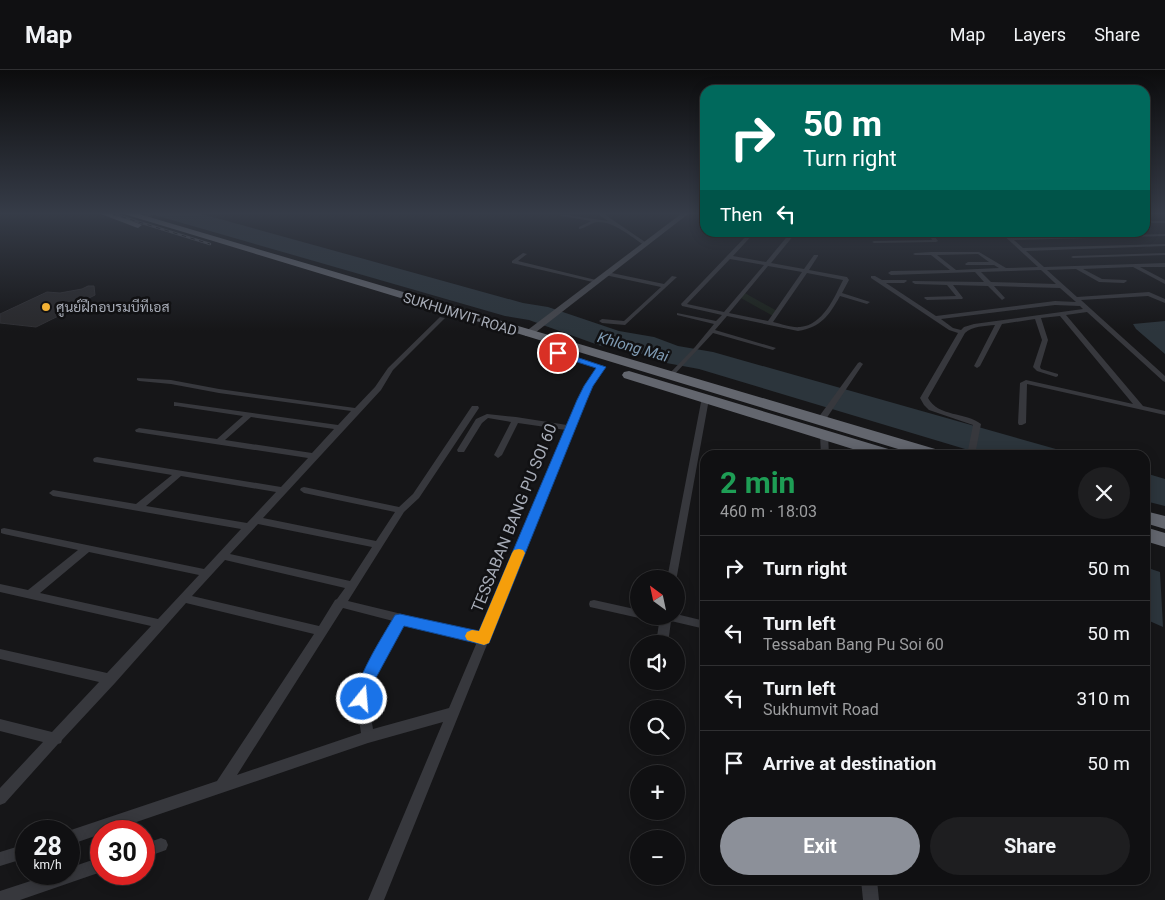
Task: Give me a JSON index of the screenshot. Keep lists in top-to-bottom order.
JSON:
{
  "streets": {
    "highway": ["SUKHUMVIT ROAD"],
    "street": ["TESSABAN BANG PU SOI 60"]
  },
  "crossings": [
    ["SUKHUMVIT ROAD", "TESSABAN BANG PU SOI 60"]
  ],
  "water": ["Khlong Mai"],
  "places": ["ศูนย์ฝึกอบรมบีทีเอส"],
  "north": "top left",
  "page": {
    "header": "Map",
    "nav": ["Map", "Layers", "Share"],
    "turn": ["50 m", "Turn right"],
    "then": "Then",
    "heading": ["2 min", "460 m · 18:03"],
    "list": [
      {
        "name": "Turn right",
        "value": "50 m"
      },
      {
        "name": "Turn left",
        "note": "Tessaban Bang Pu Soi 60",
        "value": "50 m"
      },
      {
        "name": "Turn left",
        "note": "Sukhumvit Road",
        "value": "310 m"
      },
      {
        "name": "Arrive at destination",
        "value": "50 m"
      }
    ],
    "map_buttons": ["+", "−"],
    "buttons": ["Exit", "Share"],
    "speed": "28 km/h",
    "limit": "30"
  }
}
